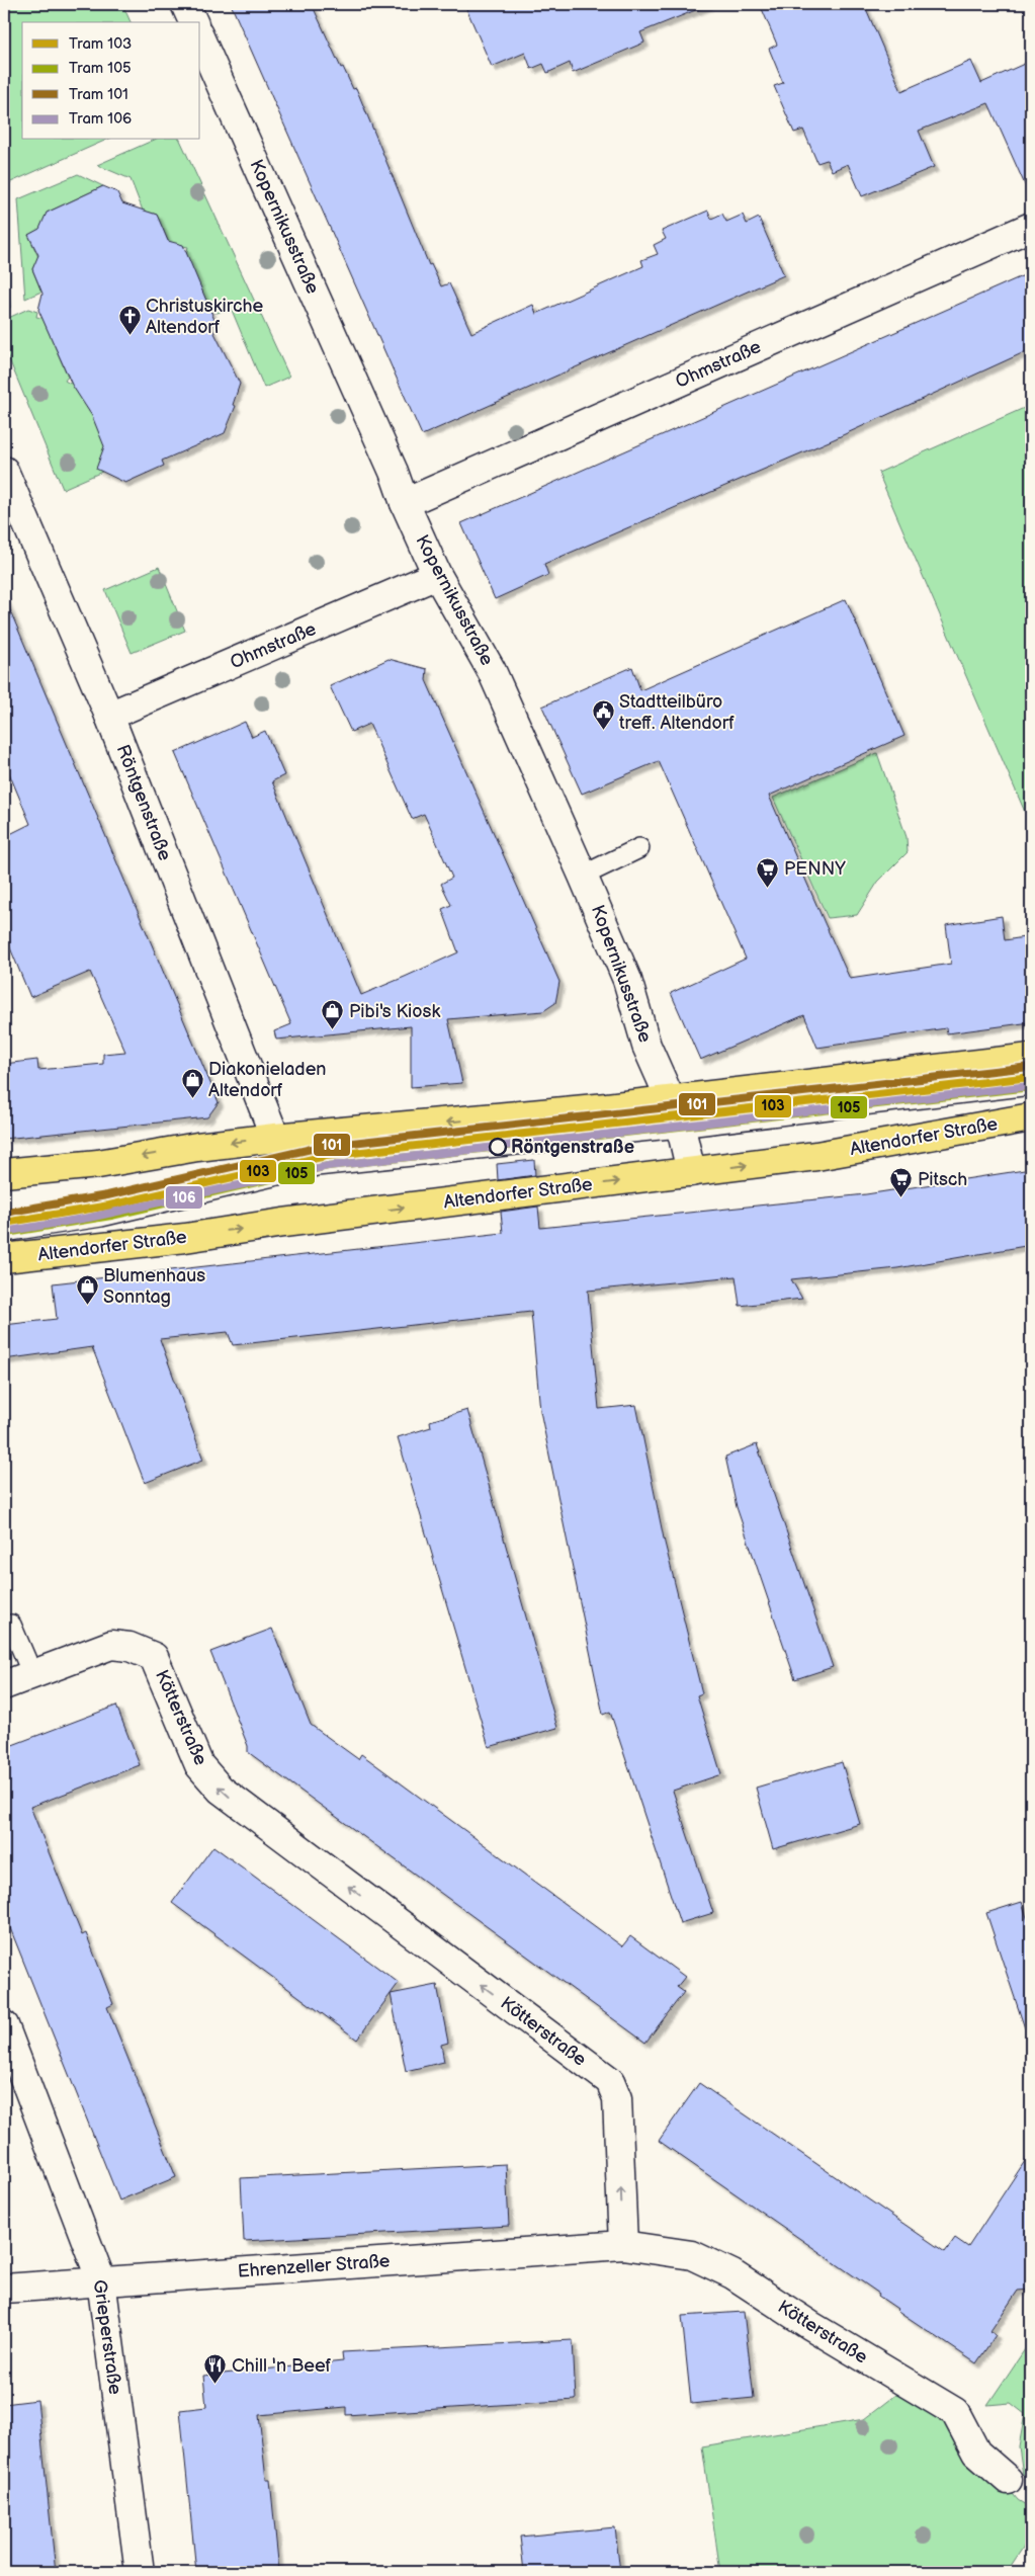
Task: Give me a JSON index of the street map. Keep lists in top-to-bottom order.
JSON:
{
  "streets": {
    "main road": ["Altendorfer Straße"],
    "street": [
      "Kopernikusstraße",
      "Ohmstraße",
      "Röntgenstraße",
      "Kötterstraße",
      "Ehrenzeller Straße",
      "Grieperstraße"
    ]
  },
  "crossings": [
    ["Kopernikusstraße", "Ohmstraße"],
    ["Kopernikusstraße", "Altendorfer Straße"],
    ["Ohmstraße", "Röntgenstraße"],
    ["Kötterstraße", "Ehrenzeller Straße"],
    ["Ehrenzeller Straße", "Grieperstraße"]
  ],
  "one_way": ["Kötterstraße"],
  "places": {
    "church": ["Christuskirche Altendorf"],
    "public building": ["Stadtteilbüro treff. Altendorf"],
    "supermarket": ["PENNY", "Pitsch"],
    "shop": ["Pibi's Kiosk", "Diakonieladen Altendorf", "Blumenhaus Sonntag"],
    "other": ["Röntgenstraße"],
    "restaurant": ["Chill 'n Beef"]
  },
  "lines": [
    "tram line 101",
    "tram line 103",
    "tram line 106",
    "tram line 105"
  ],
  "legend": [
    "Tram 103",
    "Tram 105",
    "Tram 101",
    "Tram 106"
  ]
}
